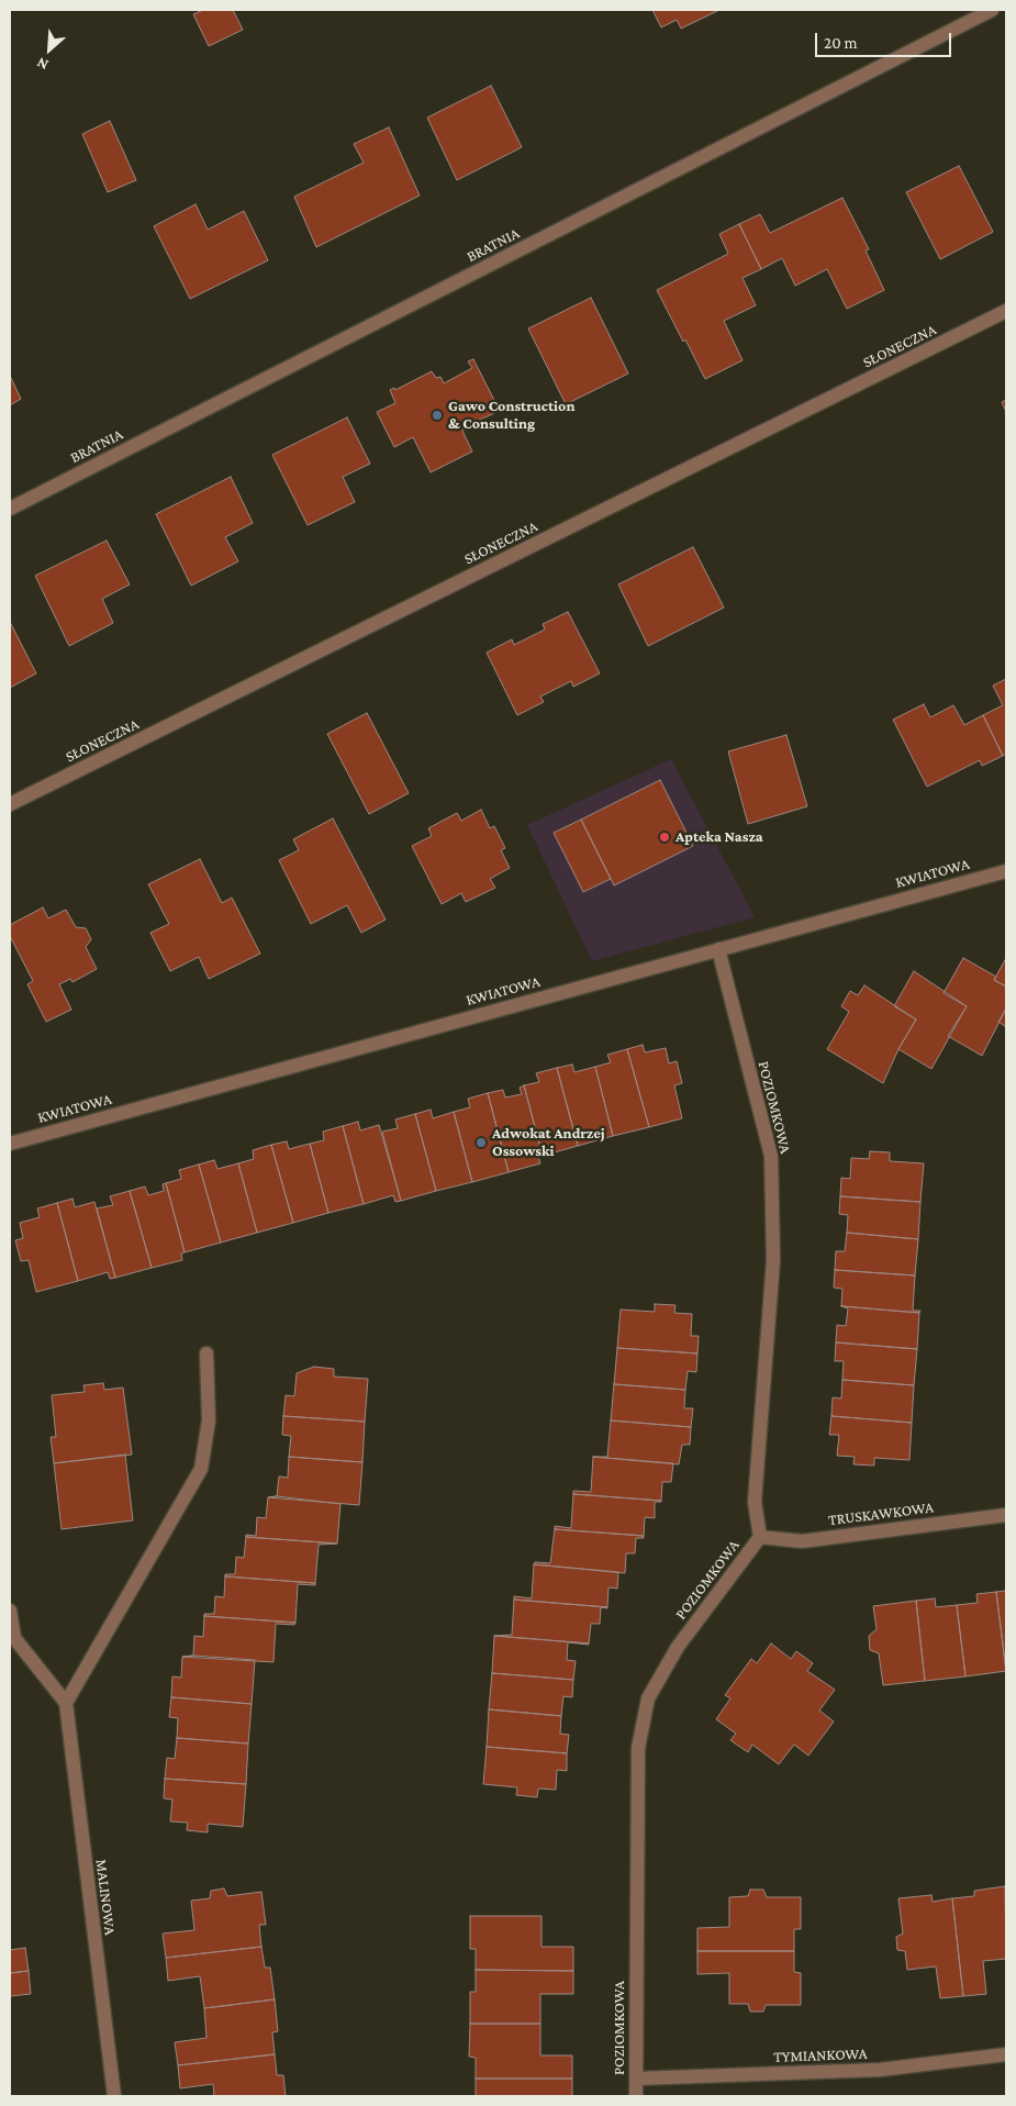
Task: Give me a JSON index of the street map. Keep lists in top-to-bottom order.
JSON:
{
  "streets": {
    "street": [
      "BRATNIA",
      "SŁONECZNA",
      "KWIATOWA",
      "POZIOMKOWA",
      "TRUSKAWKOWA",
      "MALINOWA",
      "TYMIANKOWA"
    ]
  },
  "crossings": [
    ["KWIATOWA", "POZIOMKOWA"],
    ["POZIOMKOWA", "TRUSKAWKOWA"],
    ["POZIOMKOWA", "TYMIANKOWA"]
  ],
  "places": ["Gawo Construction & Consulting", "Apteka Nasza", "Adwokat Andrzej Ossowski"],
  "scale_bar": "20 m",
  "north": "bottom left"
}
